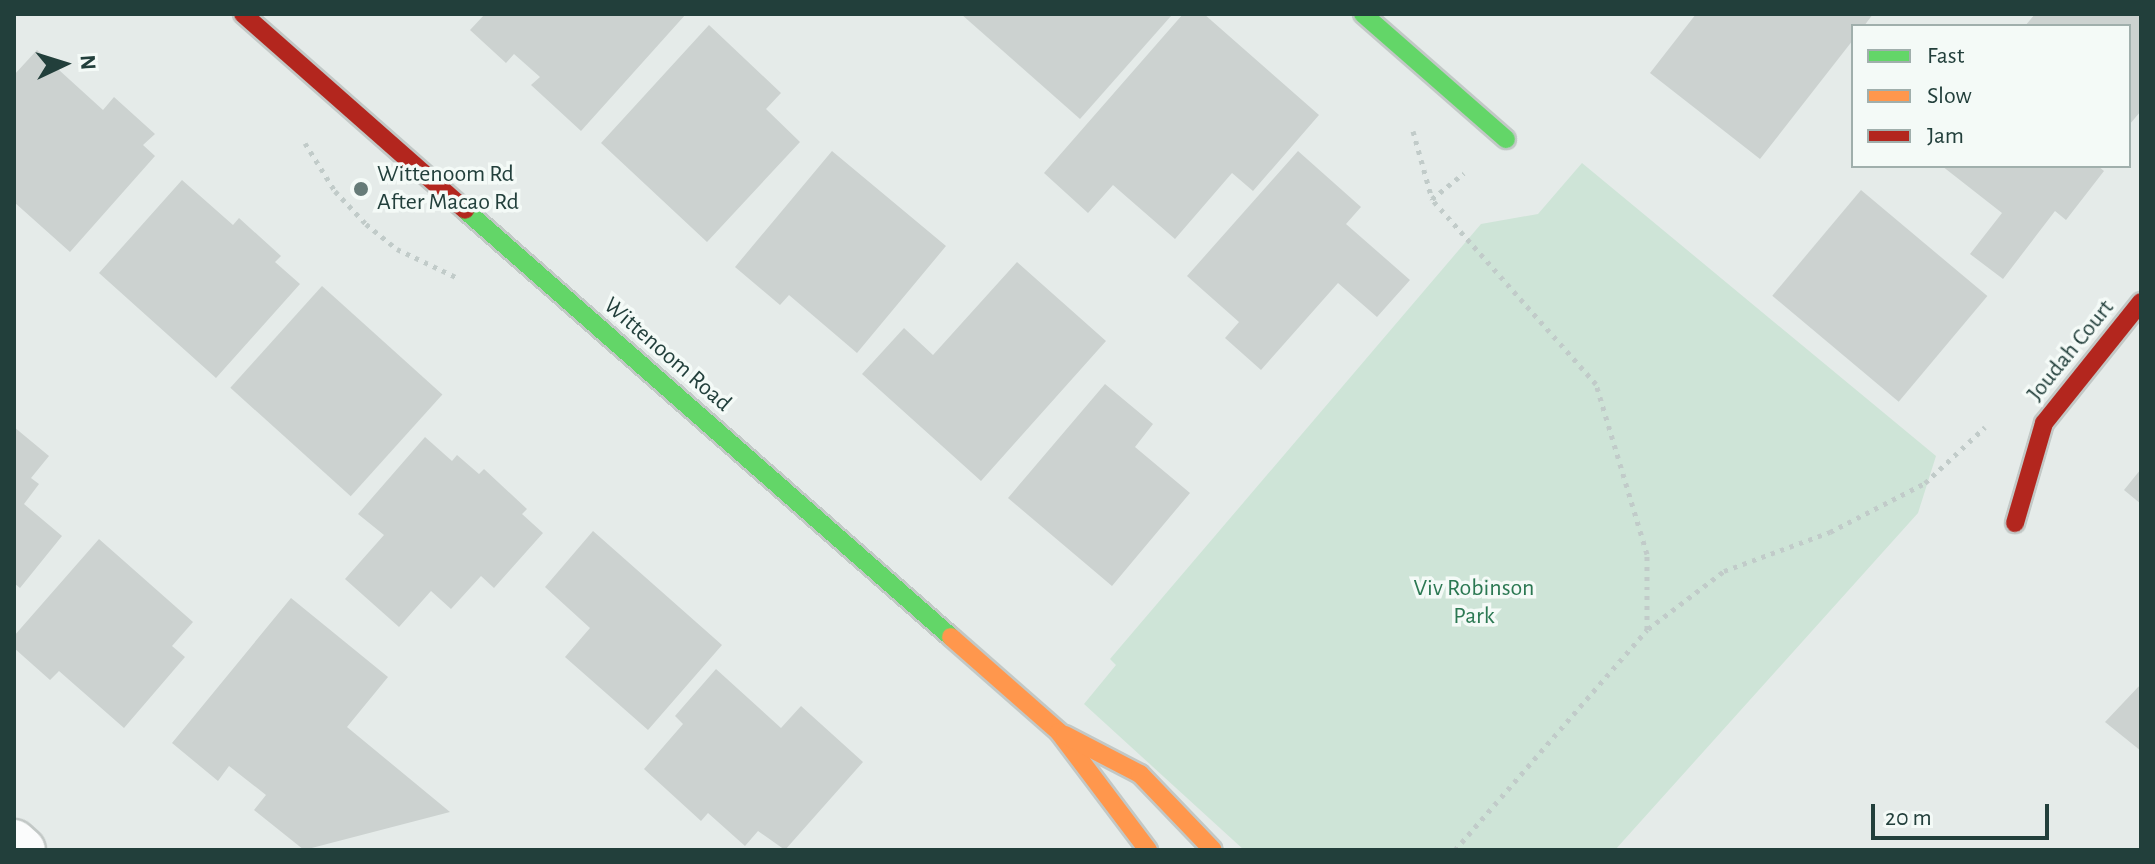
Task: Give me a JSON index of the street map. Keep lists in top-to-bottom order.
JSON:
{
  "streets": {
    "street": ["Joudah Court", "Wittenoom Road"]
  },
  "parks": ["Viv Robinson Park"],
  "places": ["Wittenoom Rd After Macao Rd"],
  "legend": ["Fast", "Slow", "Jam"],
  "scale_bar": "20 m",
  "north": "right"
}
